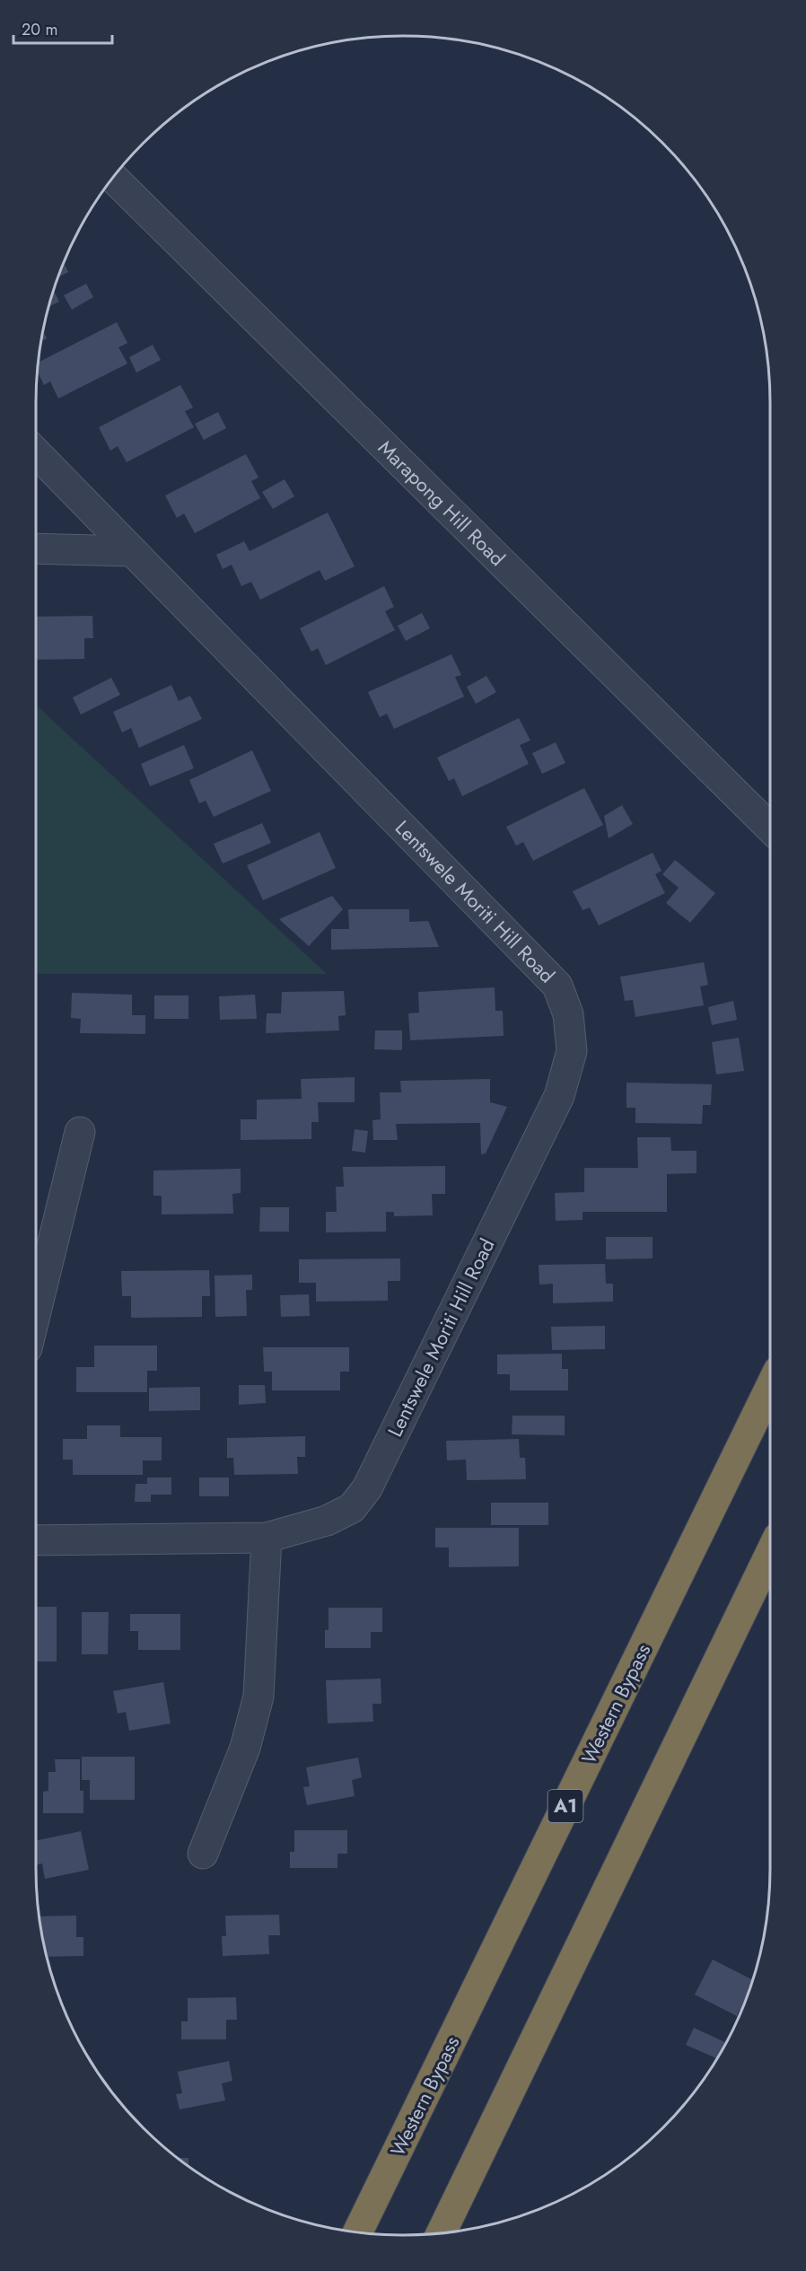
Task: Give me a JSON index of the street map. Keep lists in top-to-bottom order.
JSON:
{
  "streets": {
    "highway": ["Western Bypass", "A1"],
    "street": ["Marapong Hill Road", "Lentswele Moriti Hill Road"]
  },
  "scale_bar": "20 m"
}
